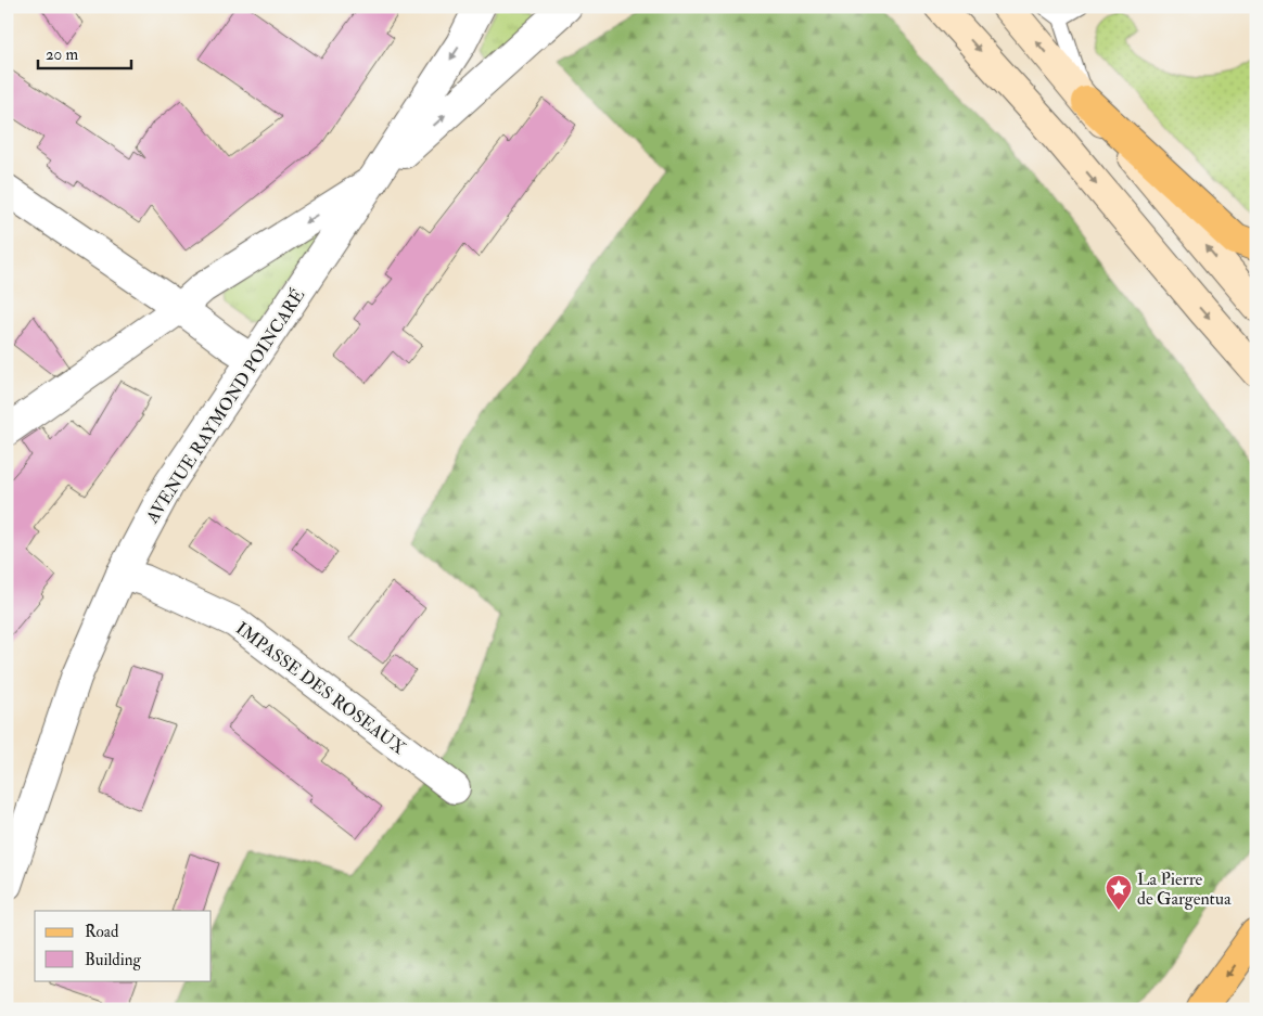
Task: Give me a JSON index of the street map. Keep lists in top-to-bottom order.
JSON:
{
  "streets": {
    "street": ["AVENUE RAYMOND POINCARÉ", "IMPASSE DES ROSEAUX"]
  },
  "crossings": [
    ["AVENUE RAYMOND POINCARÉ", "IMPASSE DES ROSEAUX"]
  ],
  "places": {
    "place": ["La Pierre de Gargentua"]
  },
  "legend": ["Road", "Building"],
  "scale_bar": "20 m"
}
